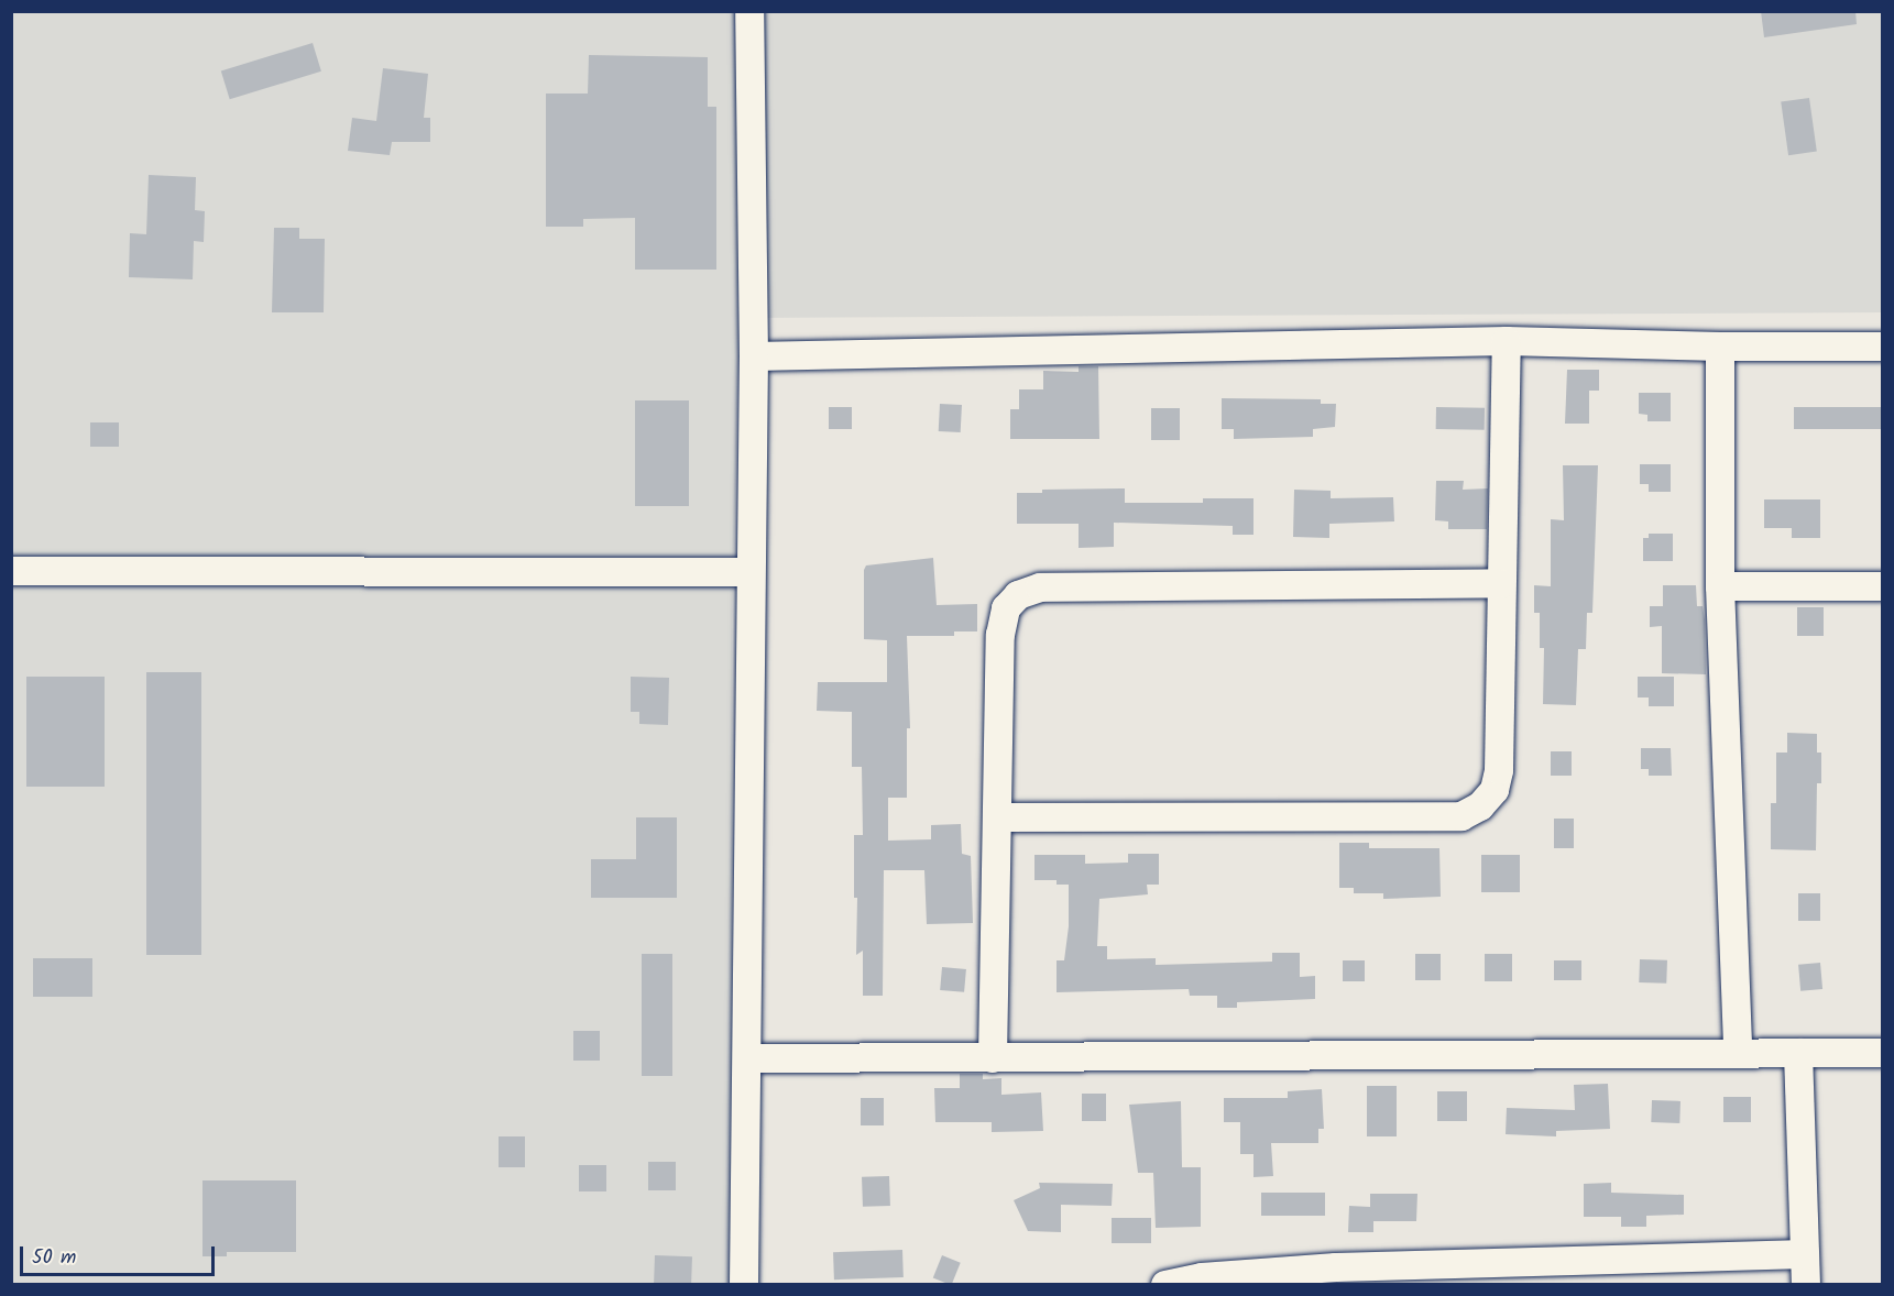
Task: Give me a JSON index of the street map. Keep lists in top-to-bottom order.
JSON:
{
  "scale_bar": "50 m"
}
